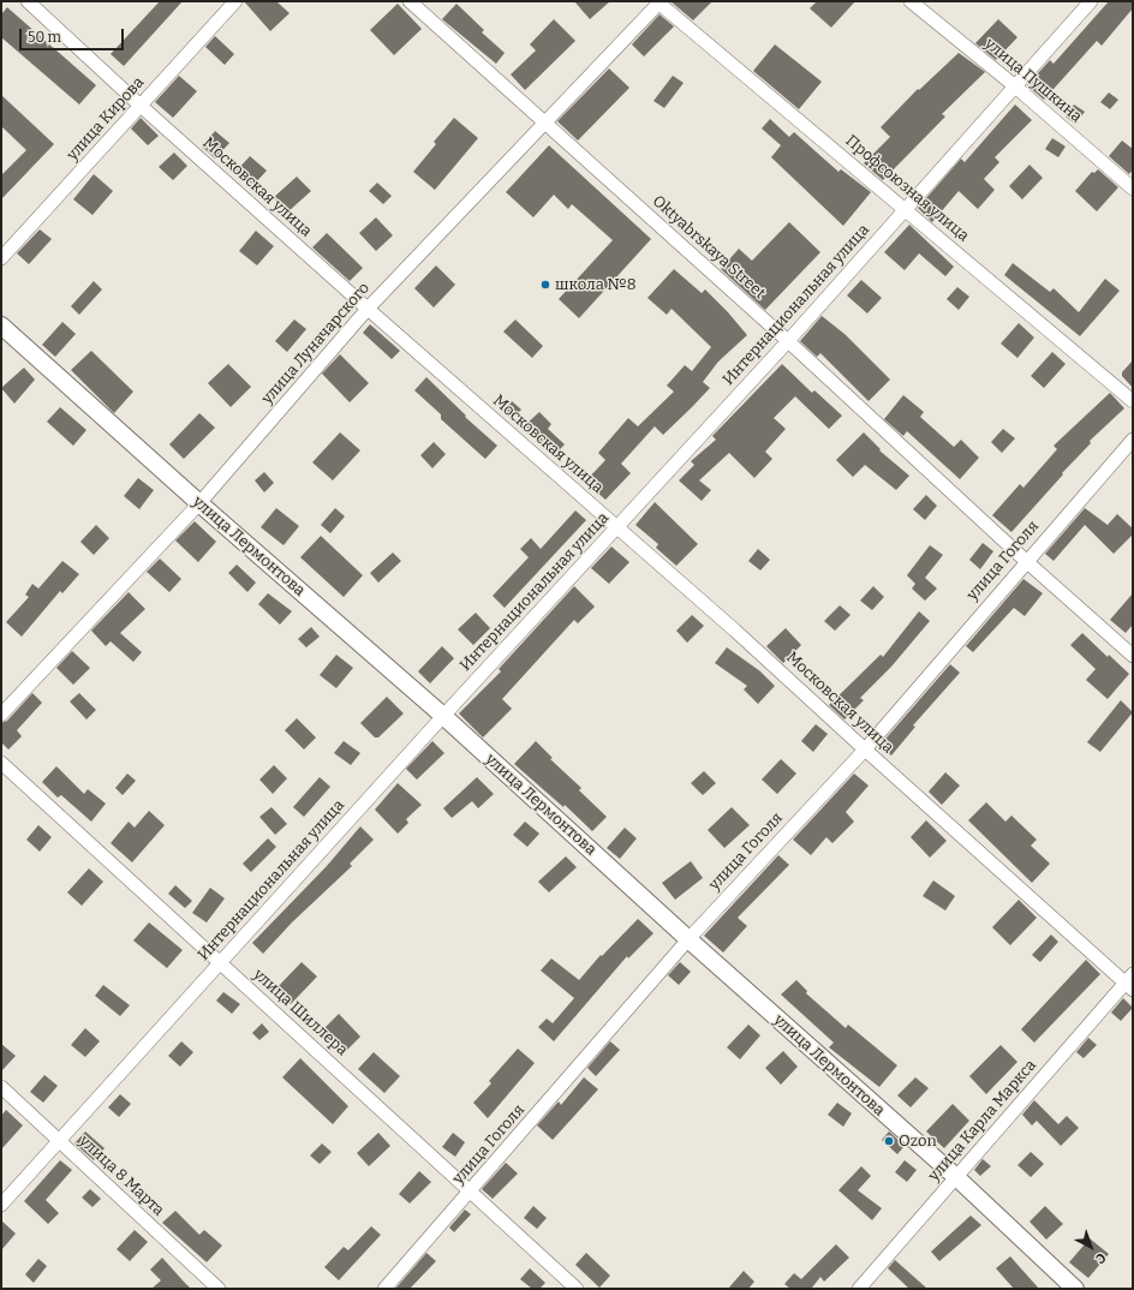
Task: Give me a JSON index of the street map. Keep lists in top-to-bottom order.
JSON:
{
  "streets": {
    "street": [
      "улица Пушкина",
      "улица Кирова",
      "Московская улица",
      "Профсоюзная улица",
      "Oktyabrskaya Street",
      "Интернациональная улица",
      "улица Луначарского",
      "улица Лермонтова",
      "улица Гоголя",
      "улица Шиллера",
      "улица Карла Маркса",
      "улица 8 Марта"
    ]
  },
  "crossings": [
    ["улица Пушкина", "Интернациональная улица"],
    ["улица Кирова", "Московская улица"],
    ["Московская улица", "Интернациональная улица"],
    ["Московская улица", "улица Луначарского"],
    ["Московская улица", "улица Гоголя"],
    ["Московская улица", "улица Карла Маркса"],
    ["Профсоюзная улица", "Интернациональная улица"],
    ["Профсоюзная улица", "улица Луначарского"],
    ["Oktyabrskaya Street", "Интернациональная улица"],
    ["Oktyabrskaya Street", "улица Луначарского"],
    ["Oktyabrskaya Street", "улица Гоголя"],
    ["Интернациональная улица", "улица Лермонтова"],
    ["Интернациональная улица", "улица Шиллера"],
    ["Интернациональная улица", "улица 8 Марта"],
    ["улица Луначарского", "улица Лермонтова"],
    ["улица Лермонтова", "улица Гоголя"],
    ["улица Лермонтова", "улица Карла Маркса"],
    ["улица Гоголя", "улица Шиллера"]
  ],
  "places": ["школа №8", "Ozon"],
  "scale_bar": "50 m",
  "north": "bottom right"
}
